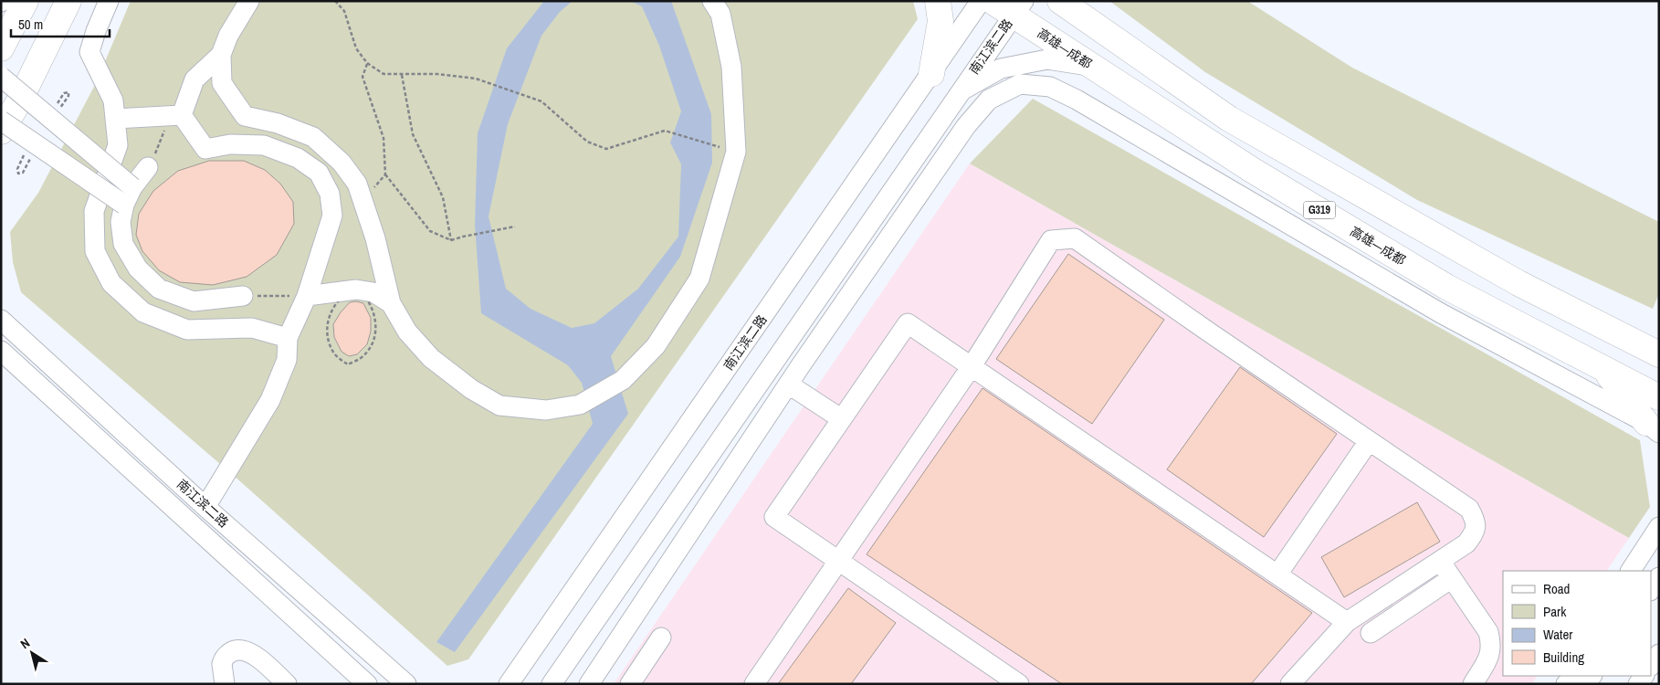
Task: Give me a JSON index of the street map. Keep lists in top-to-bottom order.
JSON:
{
  "streets": {
    "highway": ["高雄—成都", "G319"],
    "street": ["南江滨二路"]
  },
  "crossings": [
    ["南江滨二路", "高雄—成都"]
  ],
  "legend": [
    "Road",
    "Park",
    "Water",
    "Building"
  ],
  "scale_bar": "50 m",
  "north": "top left"
}
